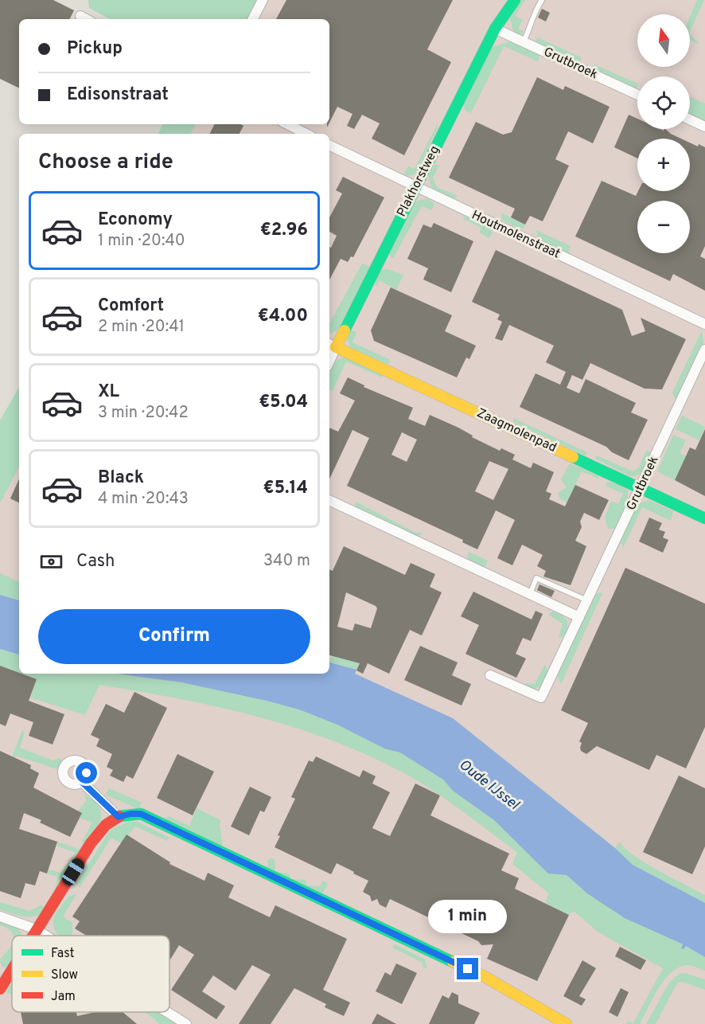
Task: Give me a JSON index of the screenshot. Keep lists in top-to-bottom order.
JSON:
{
  "streets": {
    "street": [
      "Grutbroek",
      "Plakhorstweg",
      "Houtmolenstraat",
      "Zaagmolenpad"
    ]
  },
  "crossings": [
    ["Grutbroek", "Plakhorstweg"],
    ["Grutbroek", "Zaagmolenpad"],
    ["Plakhorstweg", "Houtmolenstraat"],
    ["Plakhorstweg", "Zaagmolenpad"]
  ],
  "water": ["Oude IJssel"],
  "legend": ["Fast", "Slow", "Jam"],
  "north": "top",
  "page": {
    "map_buttons": ["+", "−"],
    "banner": ["Pickup", "Edisonstraat"],
    "heading": "Choose a ride",
    "list": [
      {
        "name": "Economy",
        "note": "1 min · 20:40",
        "value": "€2.96"
      },
      {
        "name": "Comfort",
        "note": "2 min · 20:41",
        "value": "€4.00"
      },
      {
        "name": "XL",
        "note": "3 min · 20:42",
        "value": "€5.04"
      },
      {
        "name": "Black",
        "note": "4 min · 20:43",
        "value": "€5.14"
      }
    ],
    "pay": ["Cash", "340 m"],
    "buttons": "Confirm",
    "bubble": "1 min"
  }
}
